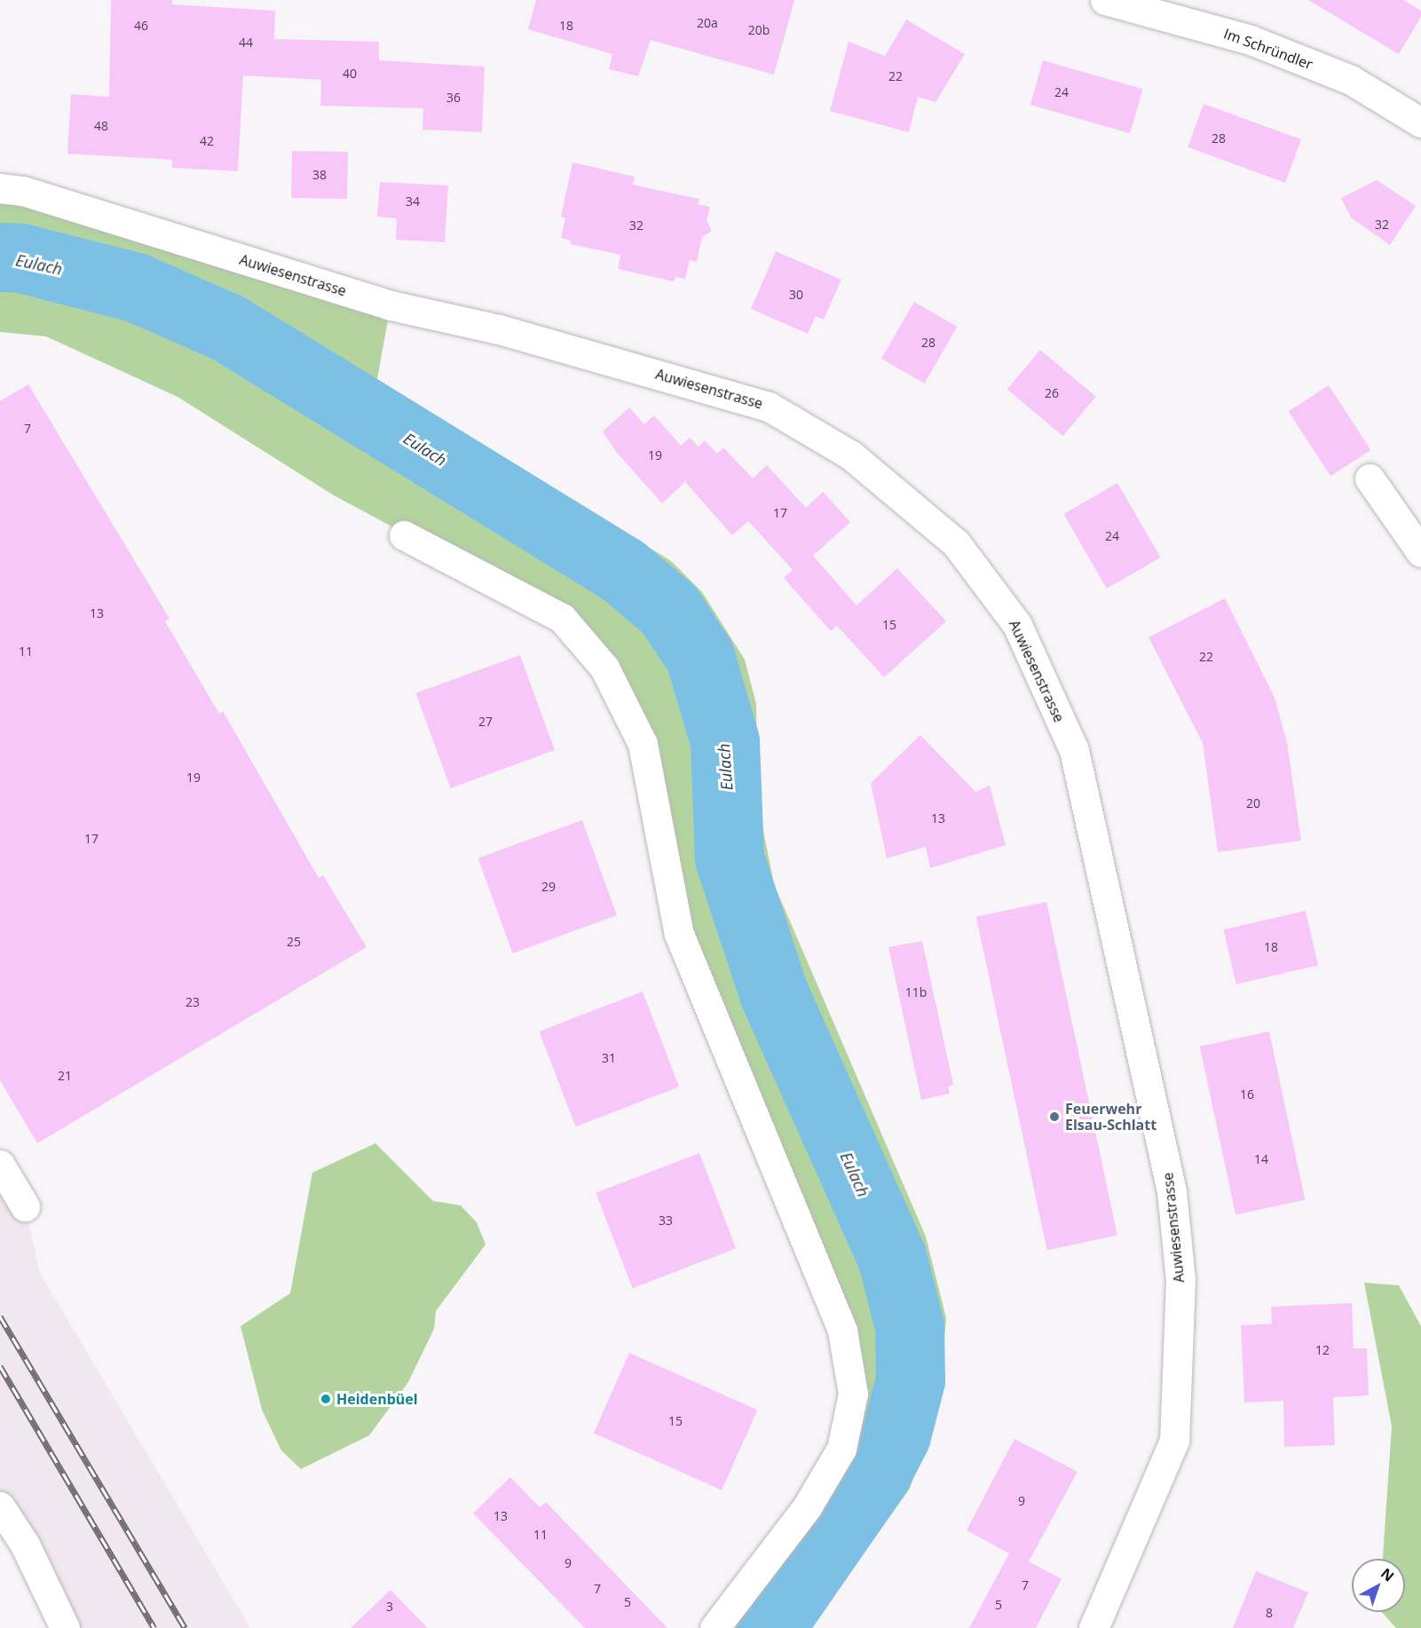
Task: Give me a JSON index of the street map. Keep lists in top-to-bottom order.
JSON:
{
  "streets": {
    "street": ["Im Schründler", "Auwiesenstrasse"]
  },
  "water": ["Eulach"],
  "places": ["Feuerwehr Elsau-Schlatt", "Heidenbüel"],
  "house_numbers": [
    "20a",
    "46",
    "18",
    "20b",
    "44",
    "40",
    "22",
    "24",
    "36",
    "48",
    "28",
    "42",
    "38",
    "34",
    "32",
    "32",
    "30",
    "28",
    "26",
    "7",
    "19",
    "17",
    "24",
    "13",
    "15",
    "11",
    "22",
    "27",
    "19",
    "20",
    "13",
    "17",
    "29",
    "25",
    "18",
    "11b",
    "23",
    "31",
    "21",
    "16",
    "14",
    "33",
    "12",
    "15",
    "9",
    "13",
    "11",
    "9",
    "7",
    "7",
    "5",
    "5",
    "3",
    "8"
  ],
  "north": "top right"
}
